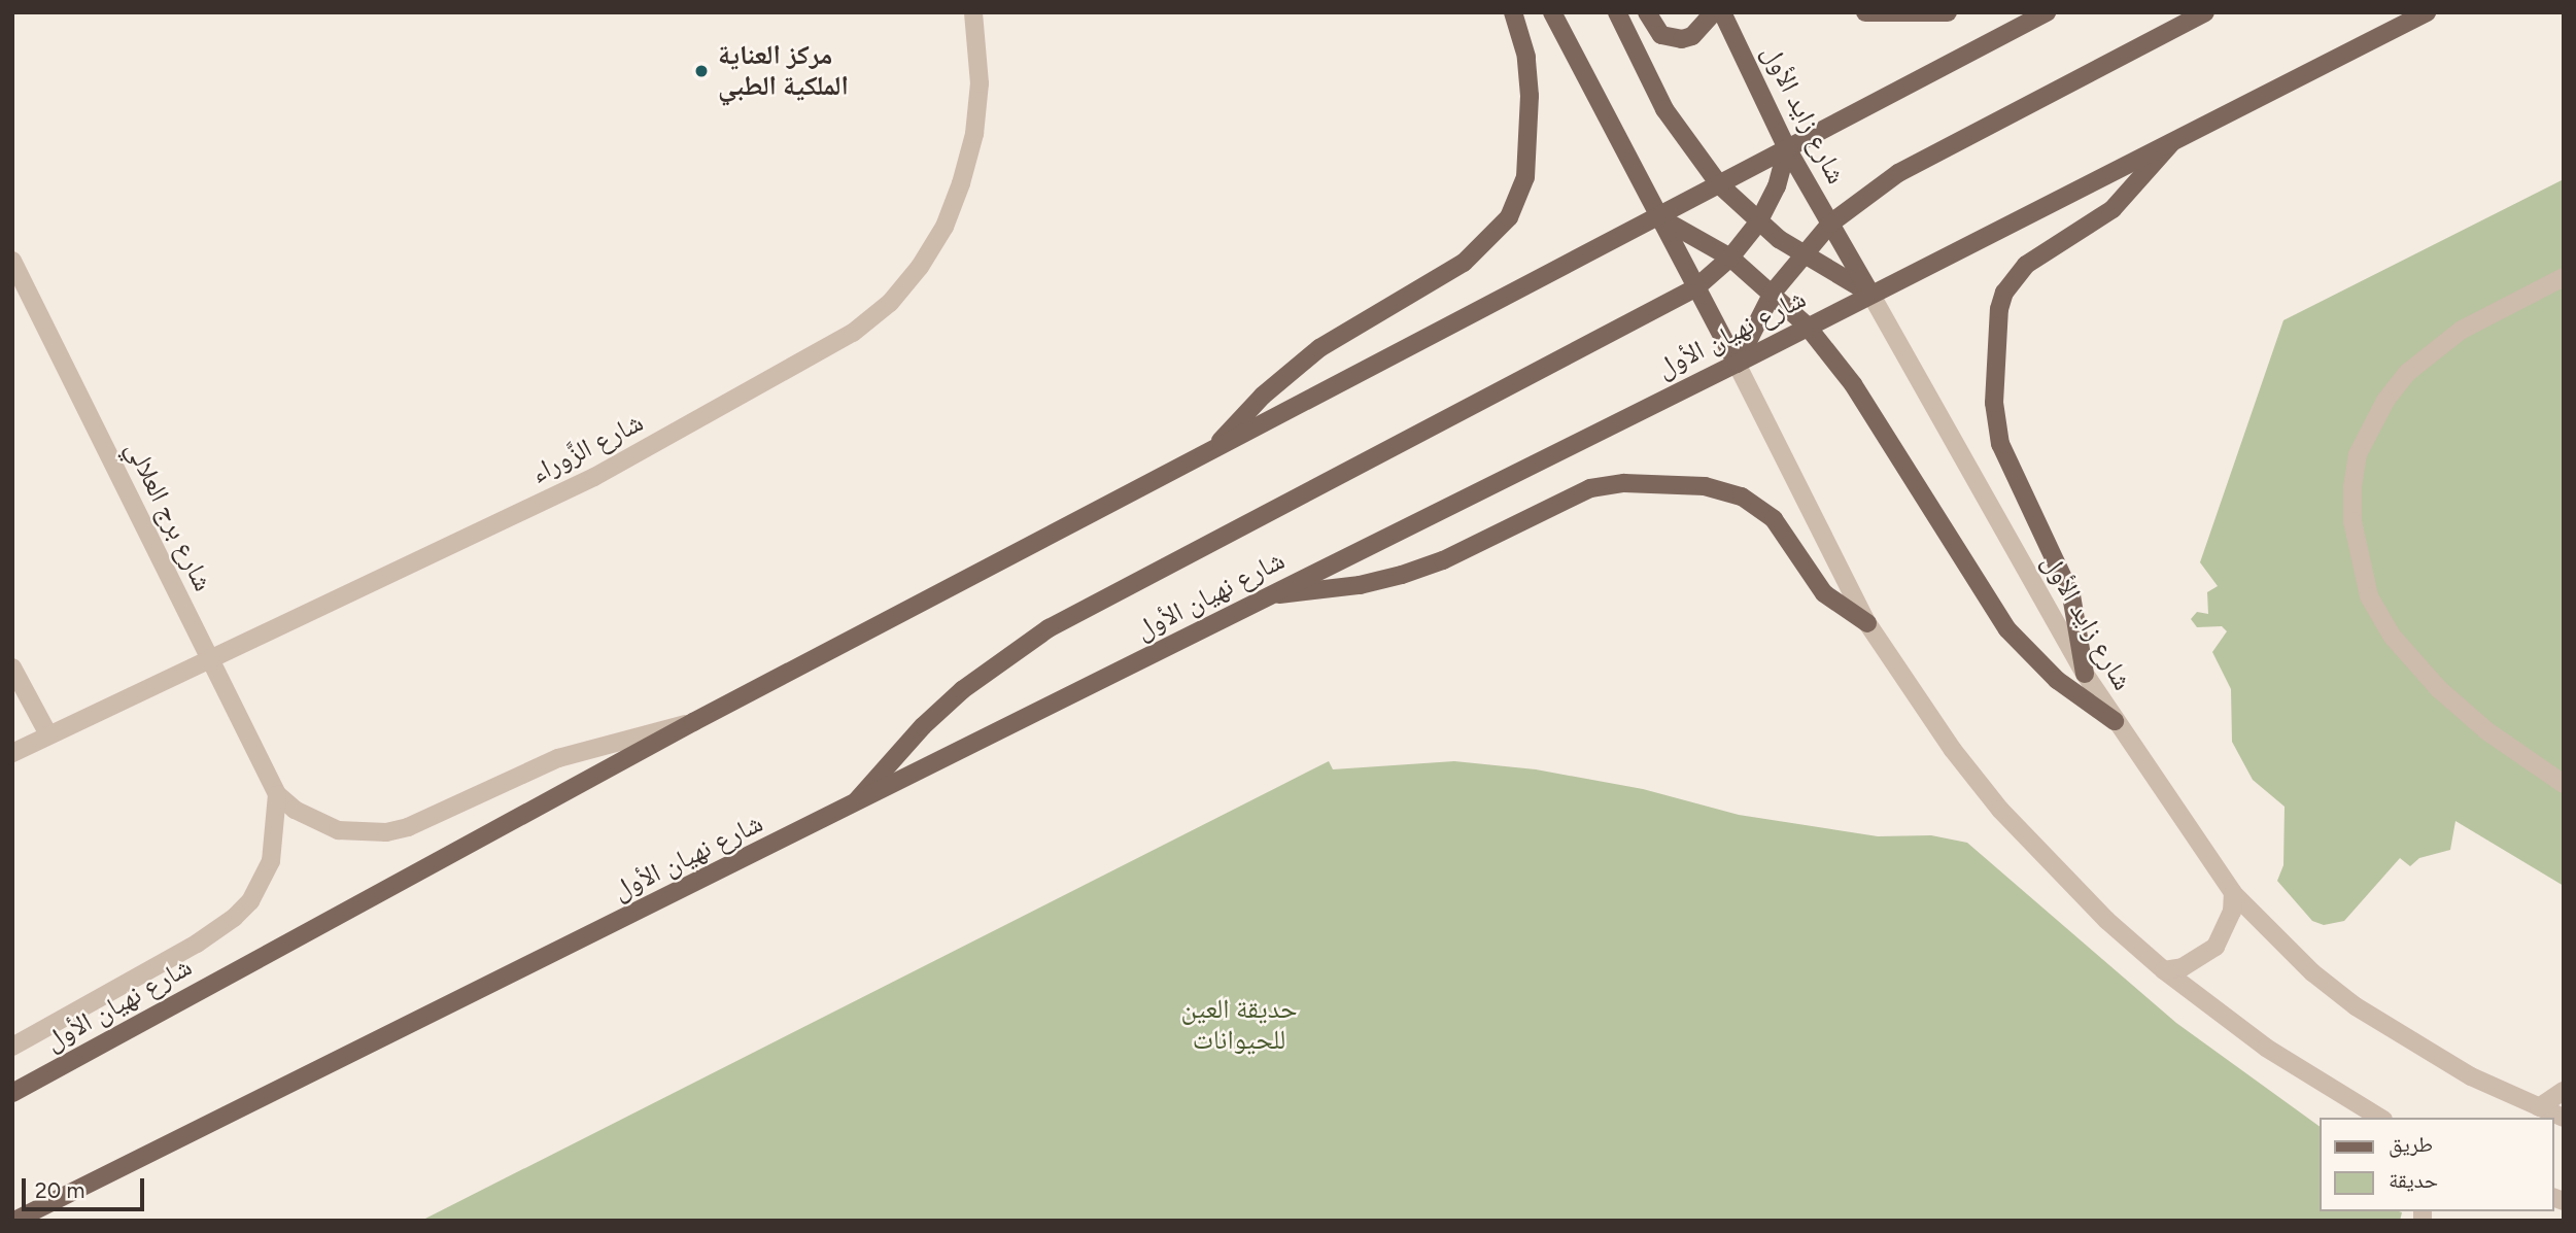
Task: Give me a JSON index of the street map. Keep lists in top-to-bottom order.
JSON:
{
  "streets": {
    "main road": ["شارع زايد الأول", "شارع نهيان الأول"],
    "street": ["شارع الزَّوراء", "شارع برج العلالي"]
  },
  "crossings": [
    ["شارع زايد الأول", "شارع نهيان الأول"],
    ["شارع نهيان الأول", "شارع برج العلالي"],
    ["شارع الزَّوراء", "شارع برج العلالي"]
  ],
  "parks": ["حديقة العين للحيوانات"],
  "places": ["مركز العناية الملكية الطبي"],
  "legend": ["طريق", "حديقة"],
  "scale_bar": "20 m"
}
